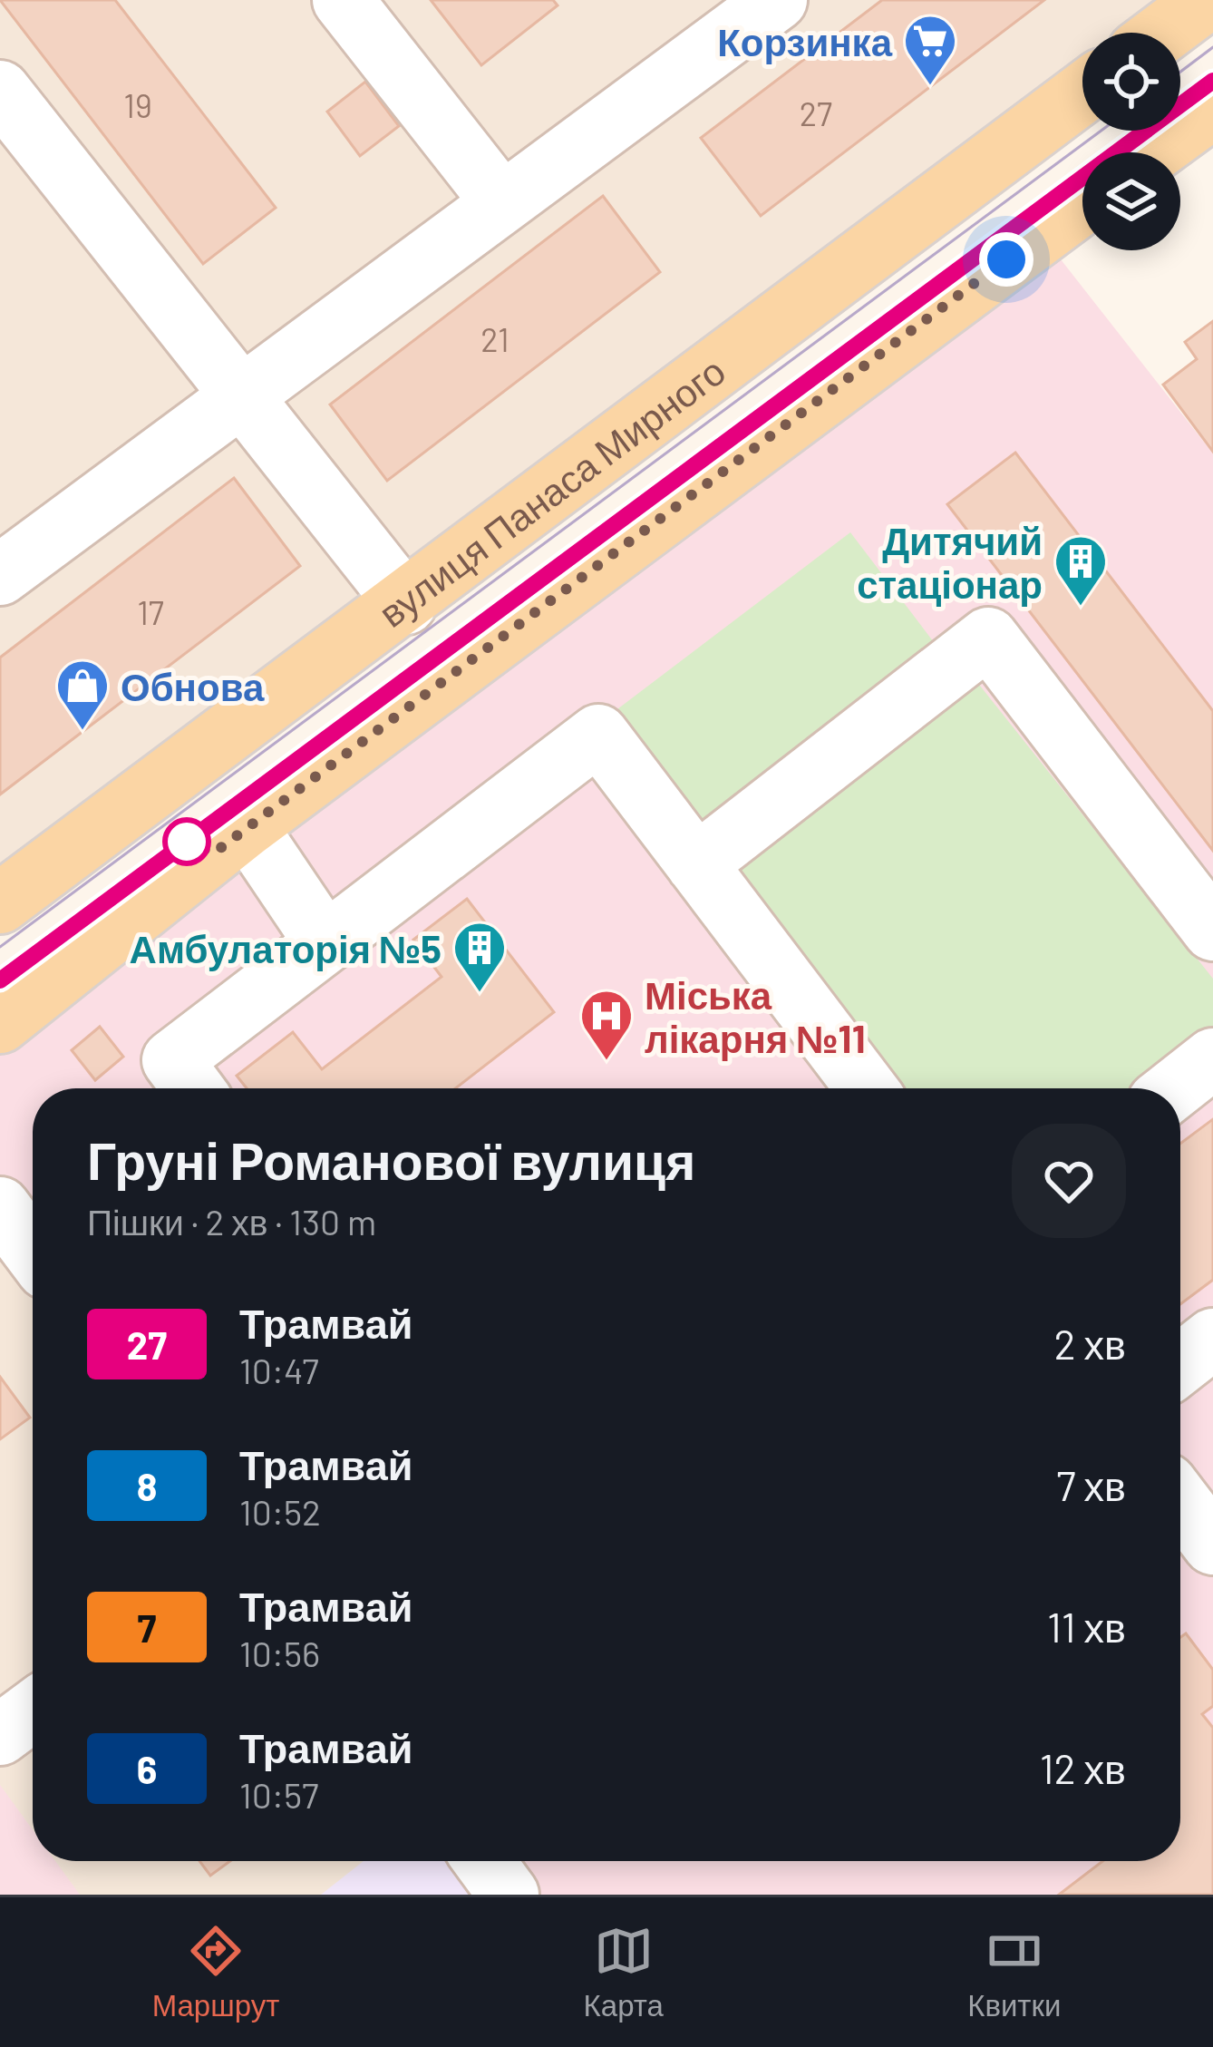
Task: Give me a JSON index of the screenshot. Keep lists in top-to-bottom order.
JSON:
{
  "streets": {
    "main road": ["вулиця Панаса Мирного"]
  },
  "places": {
    "supermarket": ["Корзинка"],
    "building": ["Дитячий стаціонар", "Амбулаторія №5"],
    "shop": ["Обнова"],
    "hospital": ["Міська лікарня №11"]
  },
  "lines": ["tram line 27"],
  "house_numbers": [
    "19",
    "27",
    "21",
    "17"
  ],
  "page": {
    "heading": ["Груні Романової вулиця", "Пішки · 2 хв · 130 m"],
    "list": [
      {
        "mark": "27",
        "name": "Трамвай",
        "note": "10:47",
        "value": "2 хв"
      },
      {
        "mark": "8",
        "name": "Трамвай",
        "note": "10:52",
        "value": "7 хв"
      },
      {
        "mark": "7",
        "name": "Трамвай",
        "note": "10:56",
        "value": "11 хв"
      },
      {
        "mark": "6",
        "name": "Трамвай",
        "note": "10:57",
        "value": "12 хв"
      }
    ],
    "tabs": ["Маршрут", "Карта", "Квитки"]
  }
}
